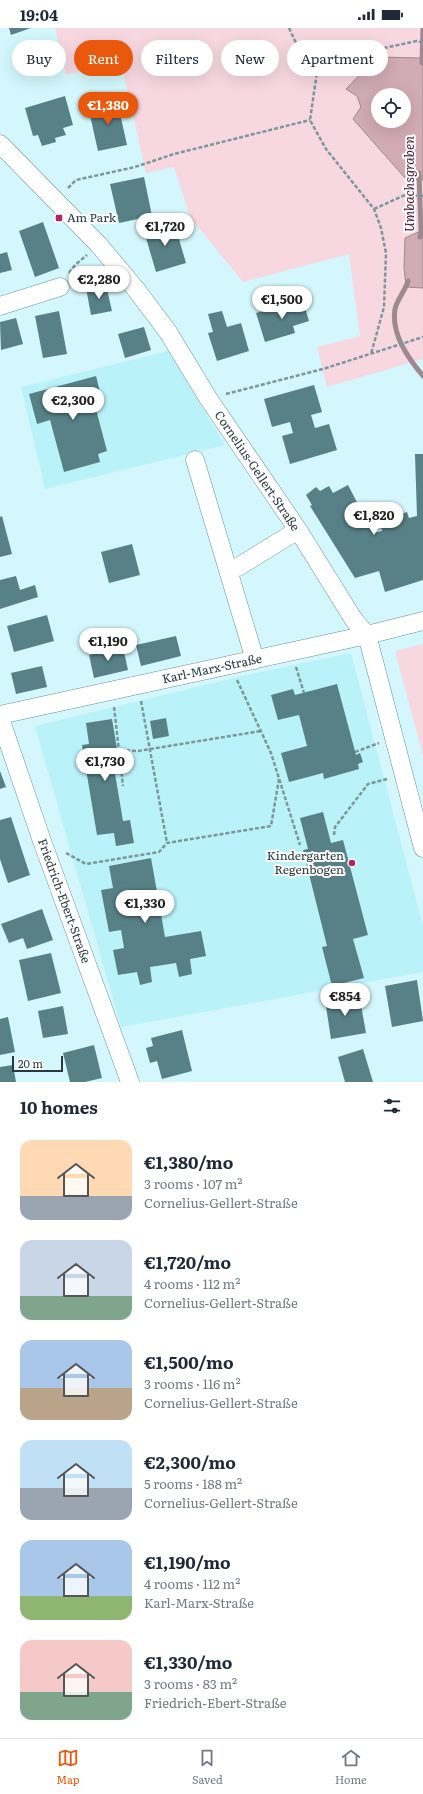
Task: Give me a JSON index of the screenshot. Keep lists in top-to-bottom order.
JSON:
{
  "streets": {
    "street": ["Cornelius-Gellert-Straße", "Karl-Marx-Straße", "Friedrich-Ebert-Straße"]
  },
  "crossings": [
    ["Cornelius-Gellert-Straße", "Karl-Marx-Straße"]
  ],
  "water": ["Umbachsgraben"],
  "places": {
    "transit": ["Am Park"],
    "other": ["Kindergarten Regenbogen"]
  },
  "scale_bar": "20 m",
  "page": {
    "status": "19:04",
    "chip": [
      "Buy",
      "Rent",
      "Filters",
      "New",
      "Apartment"
    ],
    "price": [
      "€1,380",
      "€1,720",
      "€2,280",
      "€1,500",
      "€2,300",
      "€1,820",
      "€1,190",
      "€1,730",
      "€1,330",
      "€854"
    ],
    "scale": "20 m",
    "heading": "10 homes",
    "list": [
      {
        "name": "€1,380/mo",
        "note": "3 rooms · 107 m² · Cornelius-Gellert-Straße"
      },
      {
        "name": "€1,720/mo",
        "note": "4 rooms · 112 m² · Cornelius-Gellert-Straße"
      },
      {
        "name": "€1,500/mo",
        "note": "3 rooms · 116 m² · Cornelius-Gellert-Straße"
      },
      {
        "name": "€2,300/mo",
        "note": "5 rooms · 188 m² · Cornelius-Gellert-Straße"
      },
      {
        "name": "€1,190/mo",
        "note": "4 rooms · 112 m² · Karl-Marx-Straße"
      },
      {
        "name": "€1,330/mo",
        "note": "3 rooms · 83 m² · Friedrich-Ebert-Straße"
      }
    ],
    "tabs": ["Map", "Saved", "Home"]
  }
}
